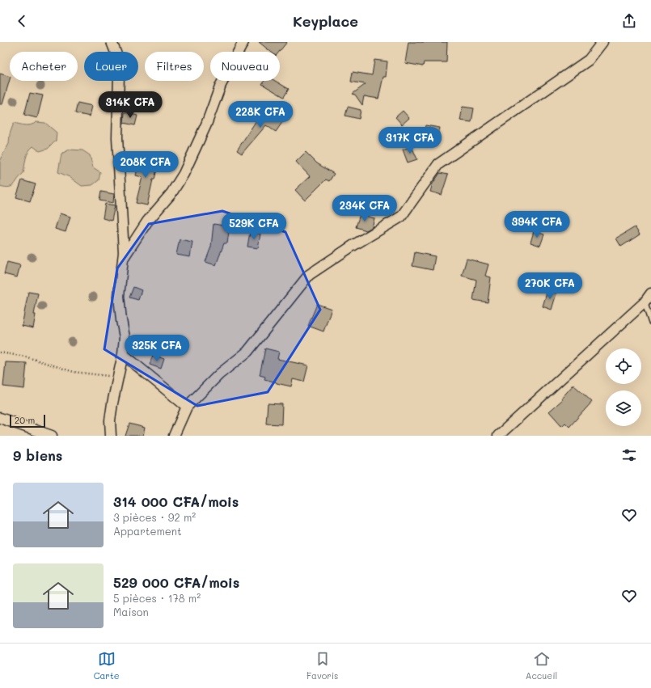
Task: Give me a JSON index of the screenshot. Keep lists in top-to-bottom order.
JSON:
{
  "scale_bar": "20 m",
  "page": {
    "header": "Keyplace",
    "chip": [
      "Acheter",
      "Louer",
      "Filtres",
      "Nouveau"
    ],
    "price": [
      "314K CFA",
      "228K CFA",
      "317K CFA",
      "208K CFA",
      "234K CFA",
      "394K CFA",
      "529K CFA",
      "270K CFA",
      "325K CFA"
    ],
    "scale": "20 m",
    "heading": "9 biens",
    "list": [
      {
        "name": "314 000 CFA/mois",
        "note": "3 pièces · 92 m² · Appartement"
      },
      {
        "name": "529 000 CFA/mois",
        "note": "5 pièces · 178 m² · Maison"
      }
    ],
    "tabs": ["Carte", "Favoris", "Accueil"]
  }
}
